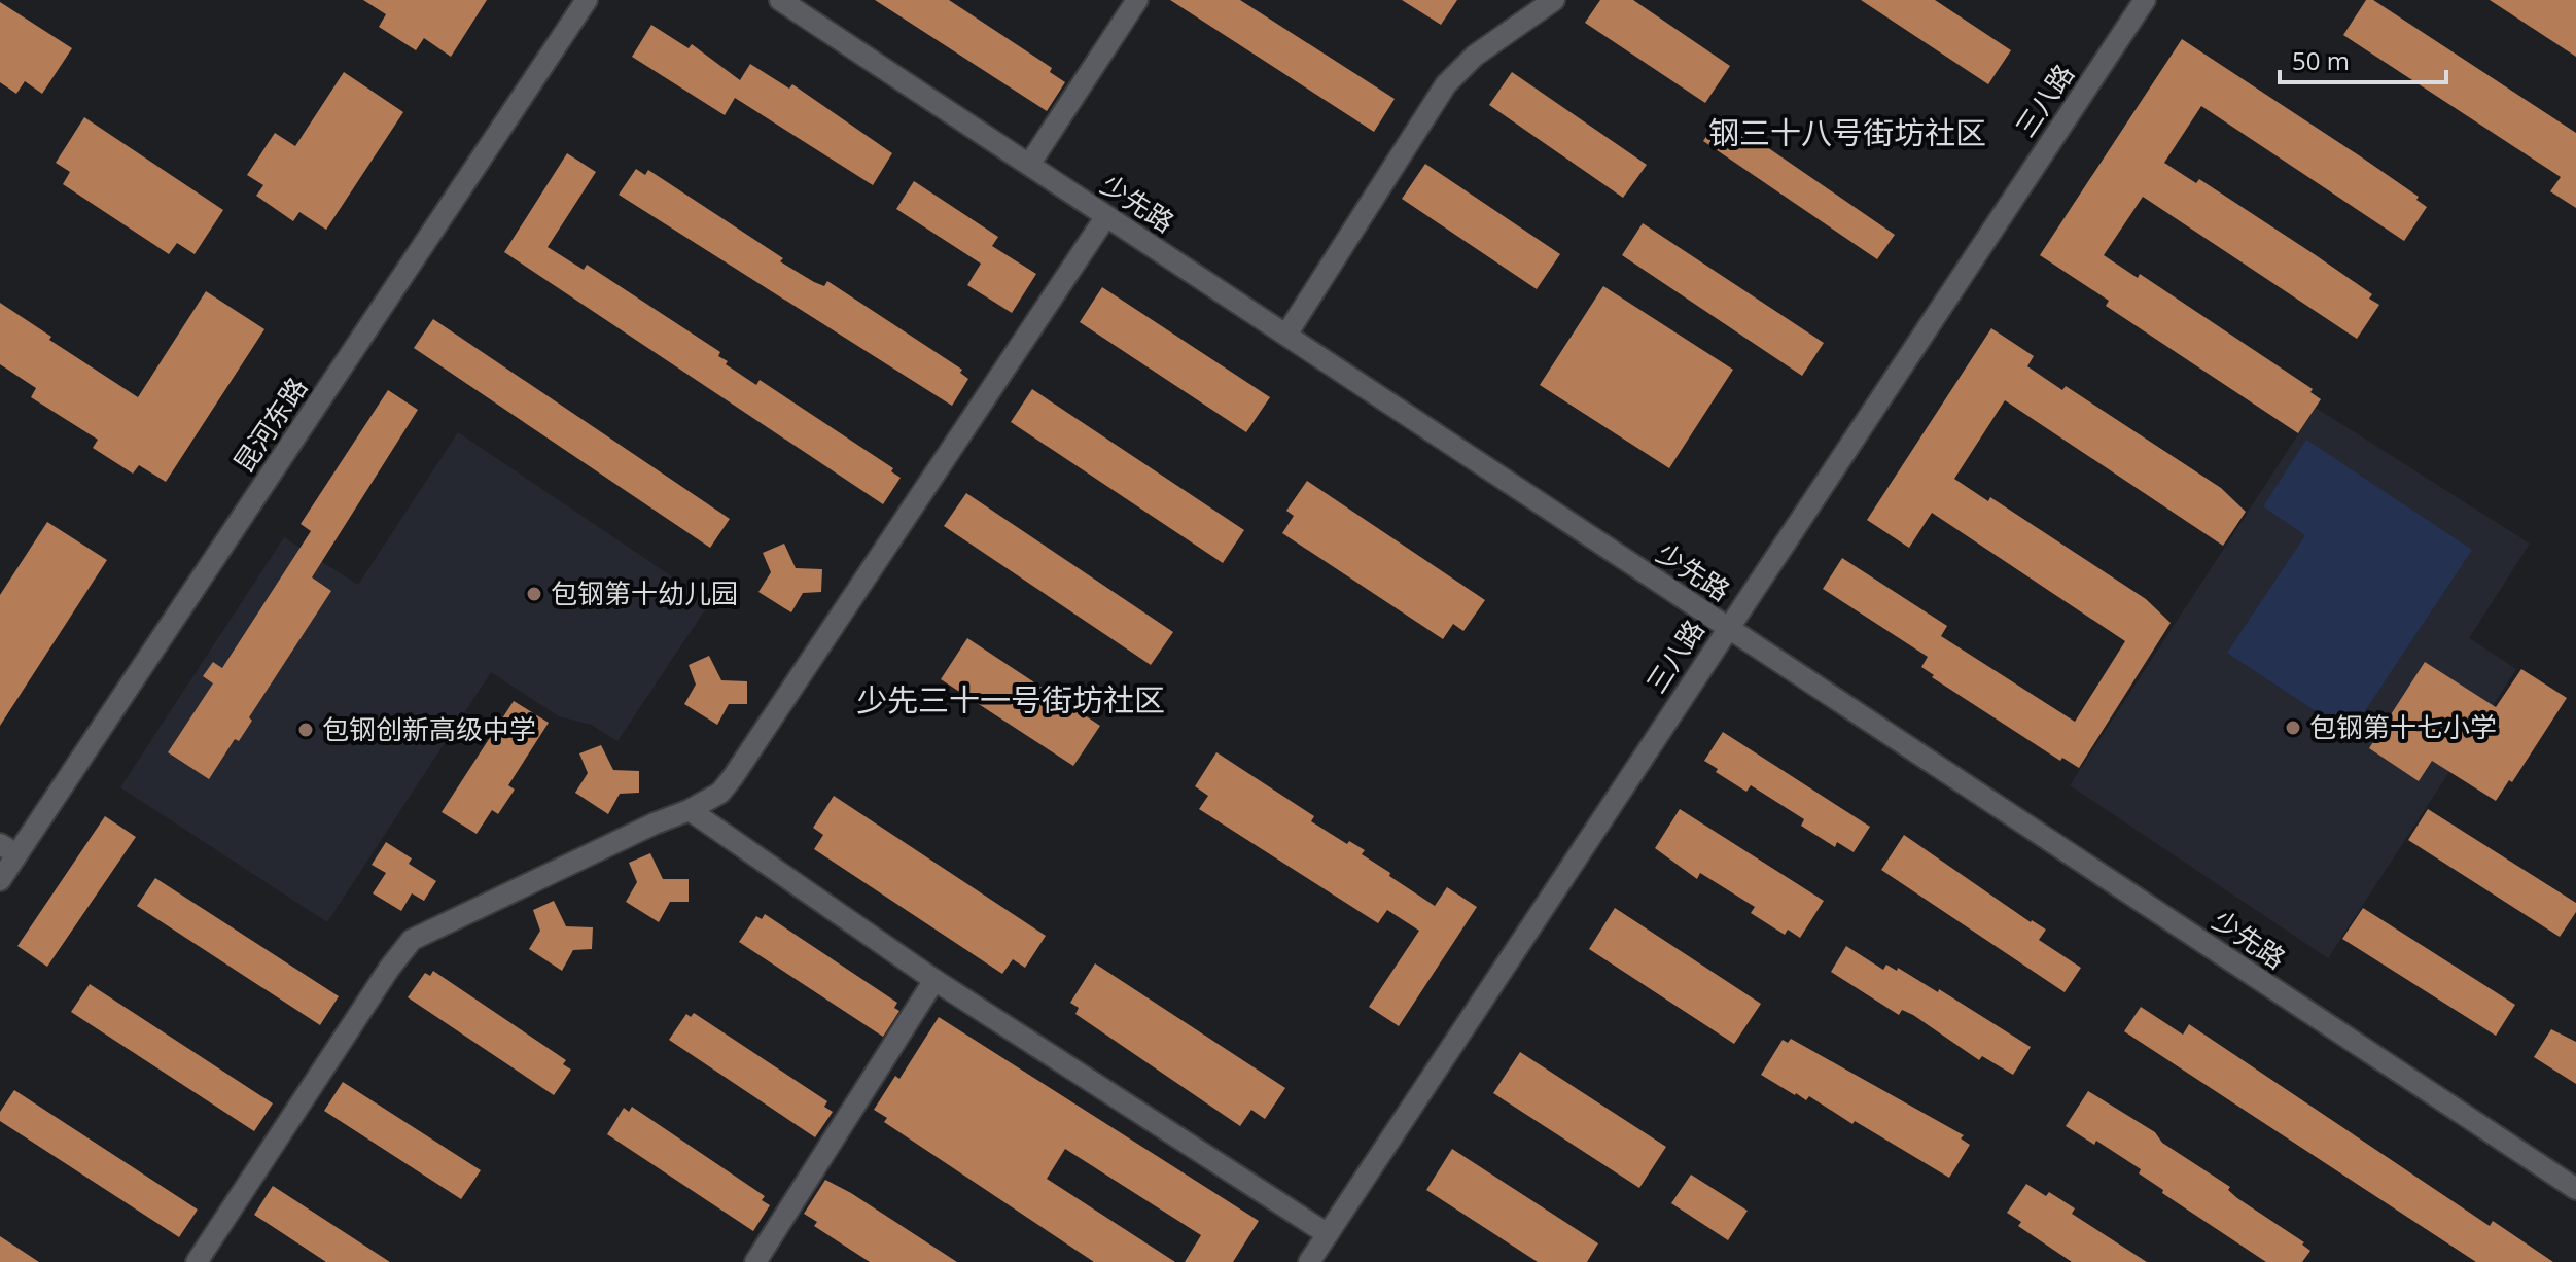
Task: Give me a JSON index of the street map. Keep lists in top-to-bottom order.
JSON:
{
  "streets": {
    "street": ["三八路", "少先路", "昆河东路"]
  },
  "crossings": [
    ["三八路", "少先路"]
  ],
  "districts": ["钢三十八号街坊社区", "少先三十一号街坊社区"],
  "places": ["包钢第十幼儿园", "包钢第十七小学", "包钢创新高级中学"],
  "scale_bar": "50 m"
}
